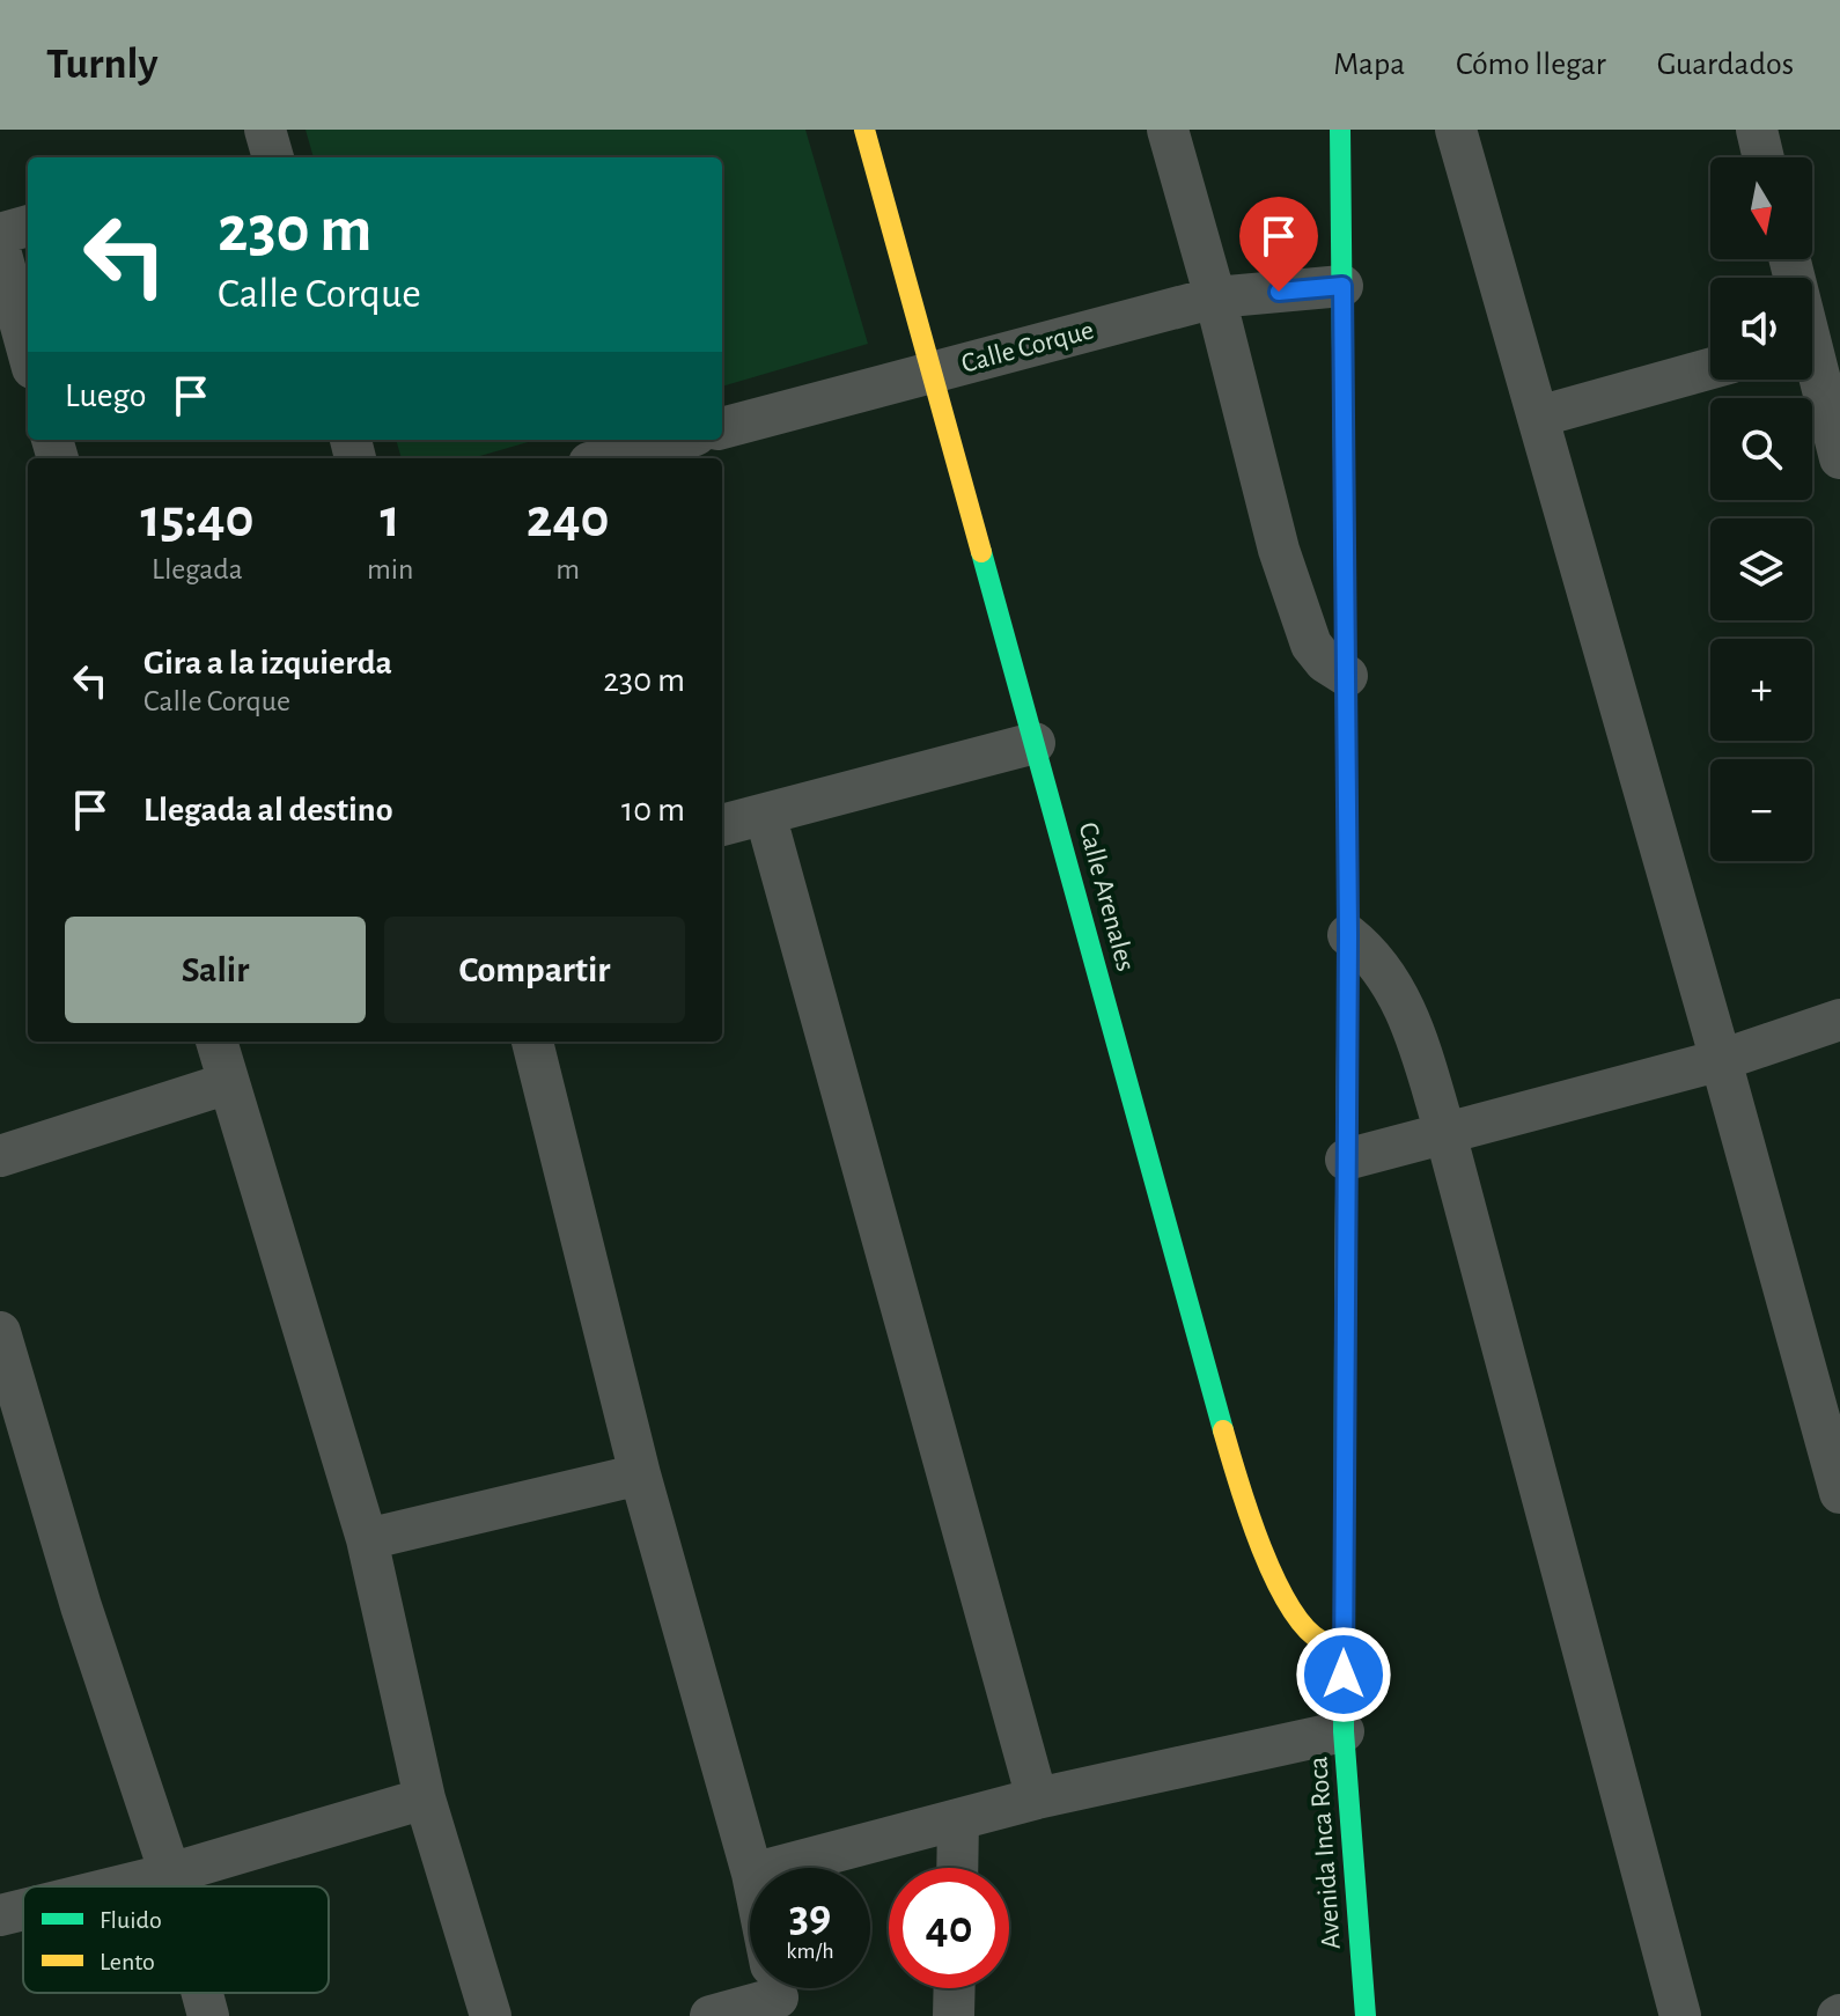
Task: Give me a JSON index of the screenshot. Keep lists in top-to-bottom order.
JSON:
{
  "streets": {
    "street": ["Calle Corque", "Calle Arenales", "Avenida Inca Roca"]
  },
  "crossings": [
    ["Calle Corque", "Calle Arenales"],
    ["Calle Corque", "Avenida Inca Roca"],
    ["Calle Arenales", "Avenida Inca Roca"]
  ],
  "legend": ["Fluido", "Lento"],
  "north": "bottom",
  "page": {
    "header": "Turnly",
    "nav": ["Mapa", "Cómo llegar", "Guardados"],
    "map_buttons": ["+", "−"],
    "turn": ["230 m", "Calle Corque"],
    "then": "Luego",
    "eta": [
      "15:40",
      "Llegada",
      "1",
      "min",
      "240",
      "m"
    ],
    "list": [
      {
        "name": "Gira a la izquierda",
        "note": "Calle Corque",
        "value": "230 m"
      },
      {
        "name": "Llegada al destino",
        "value": "10 m"
      }
    ],
    "buttons": ["Salir", "Compartir"],
    "speed": "39 km/h",
    "limit": "40"
  }
}
